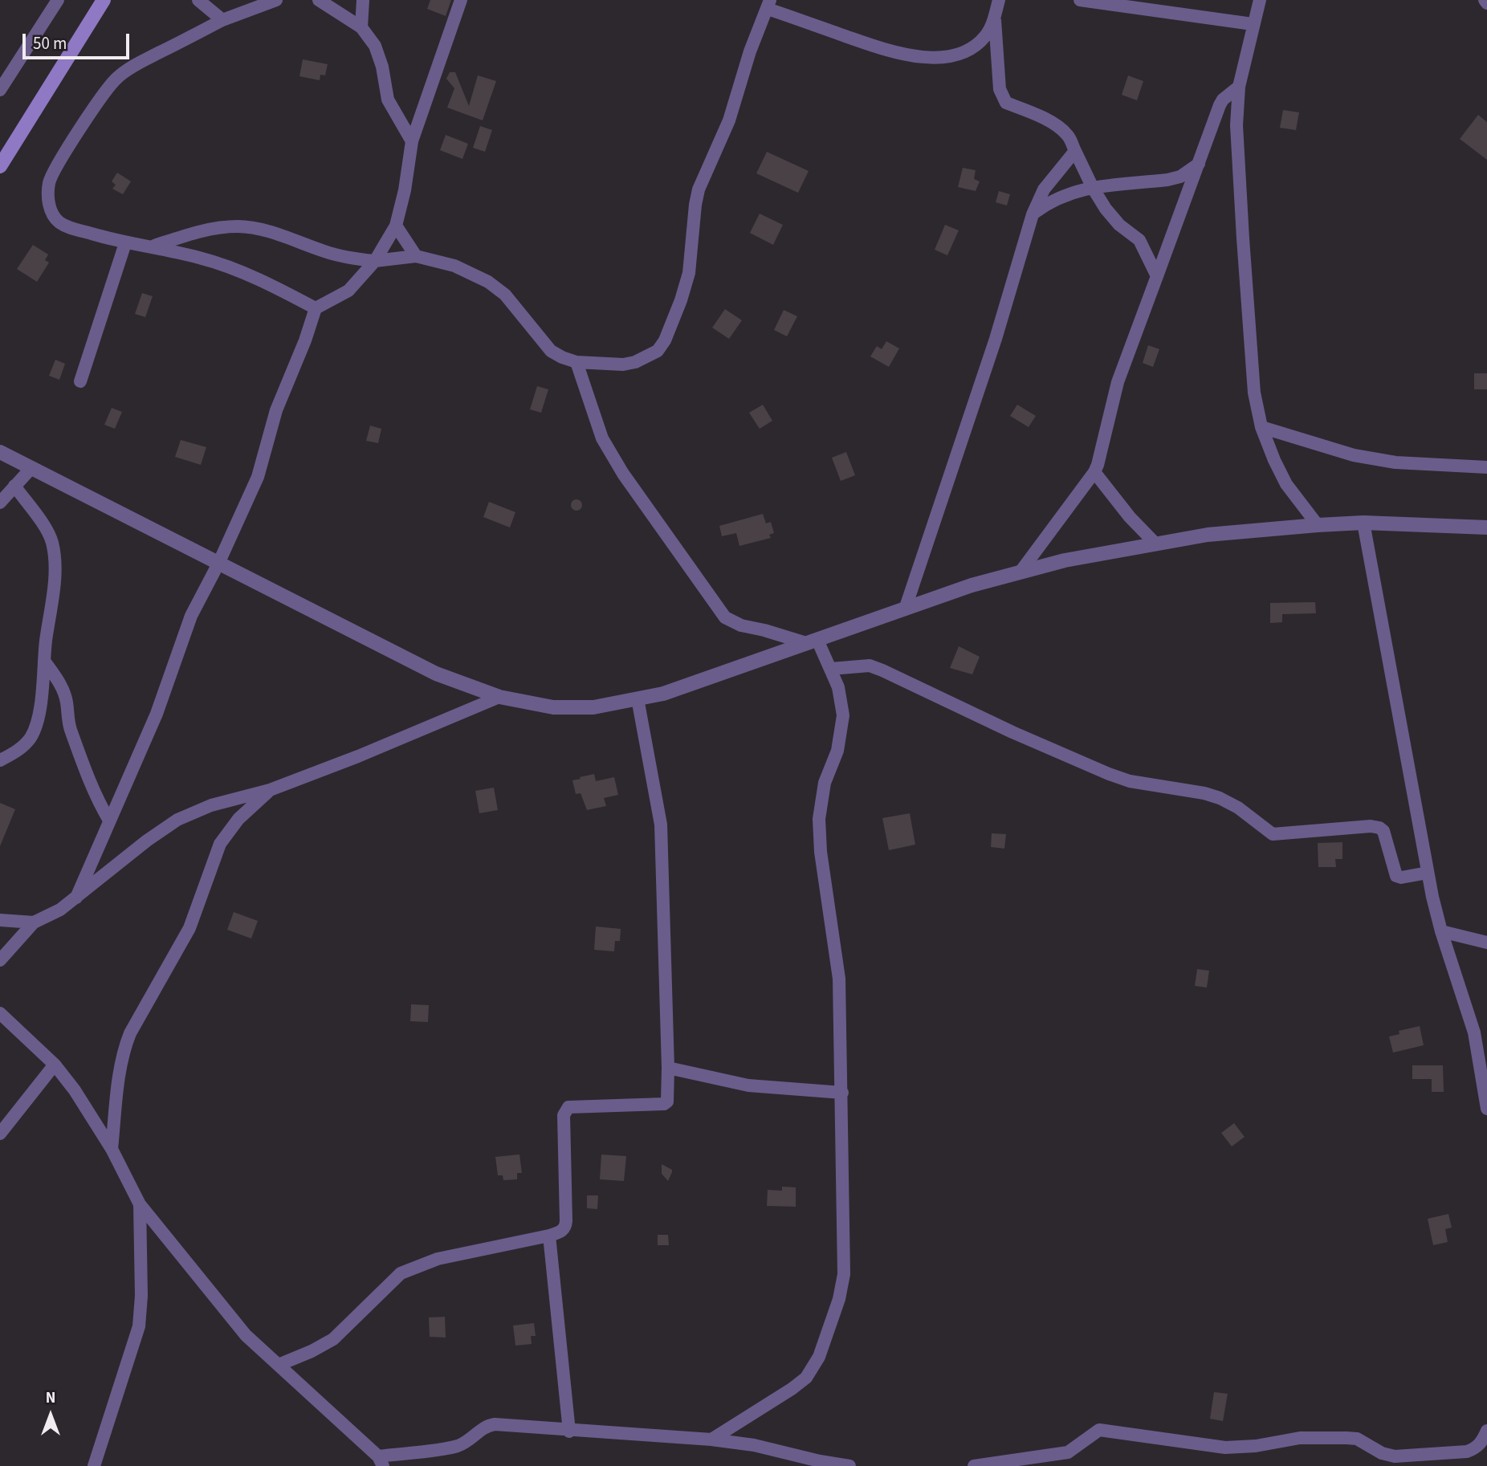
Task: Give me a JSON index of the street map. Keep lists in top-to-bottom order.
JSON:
{
  "scale_bar": "50 m",
  "north": "top"
}
